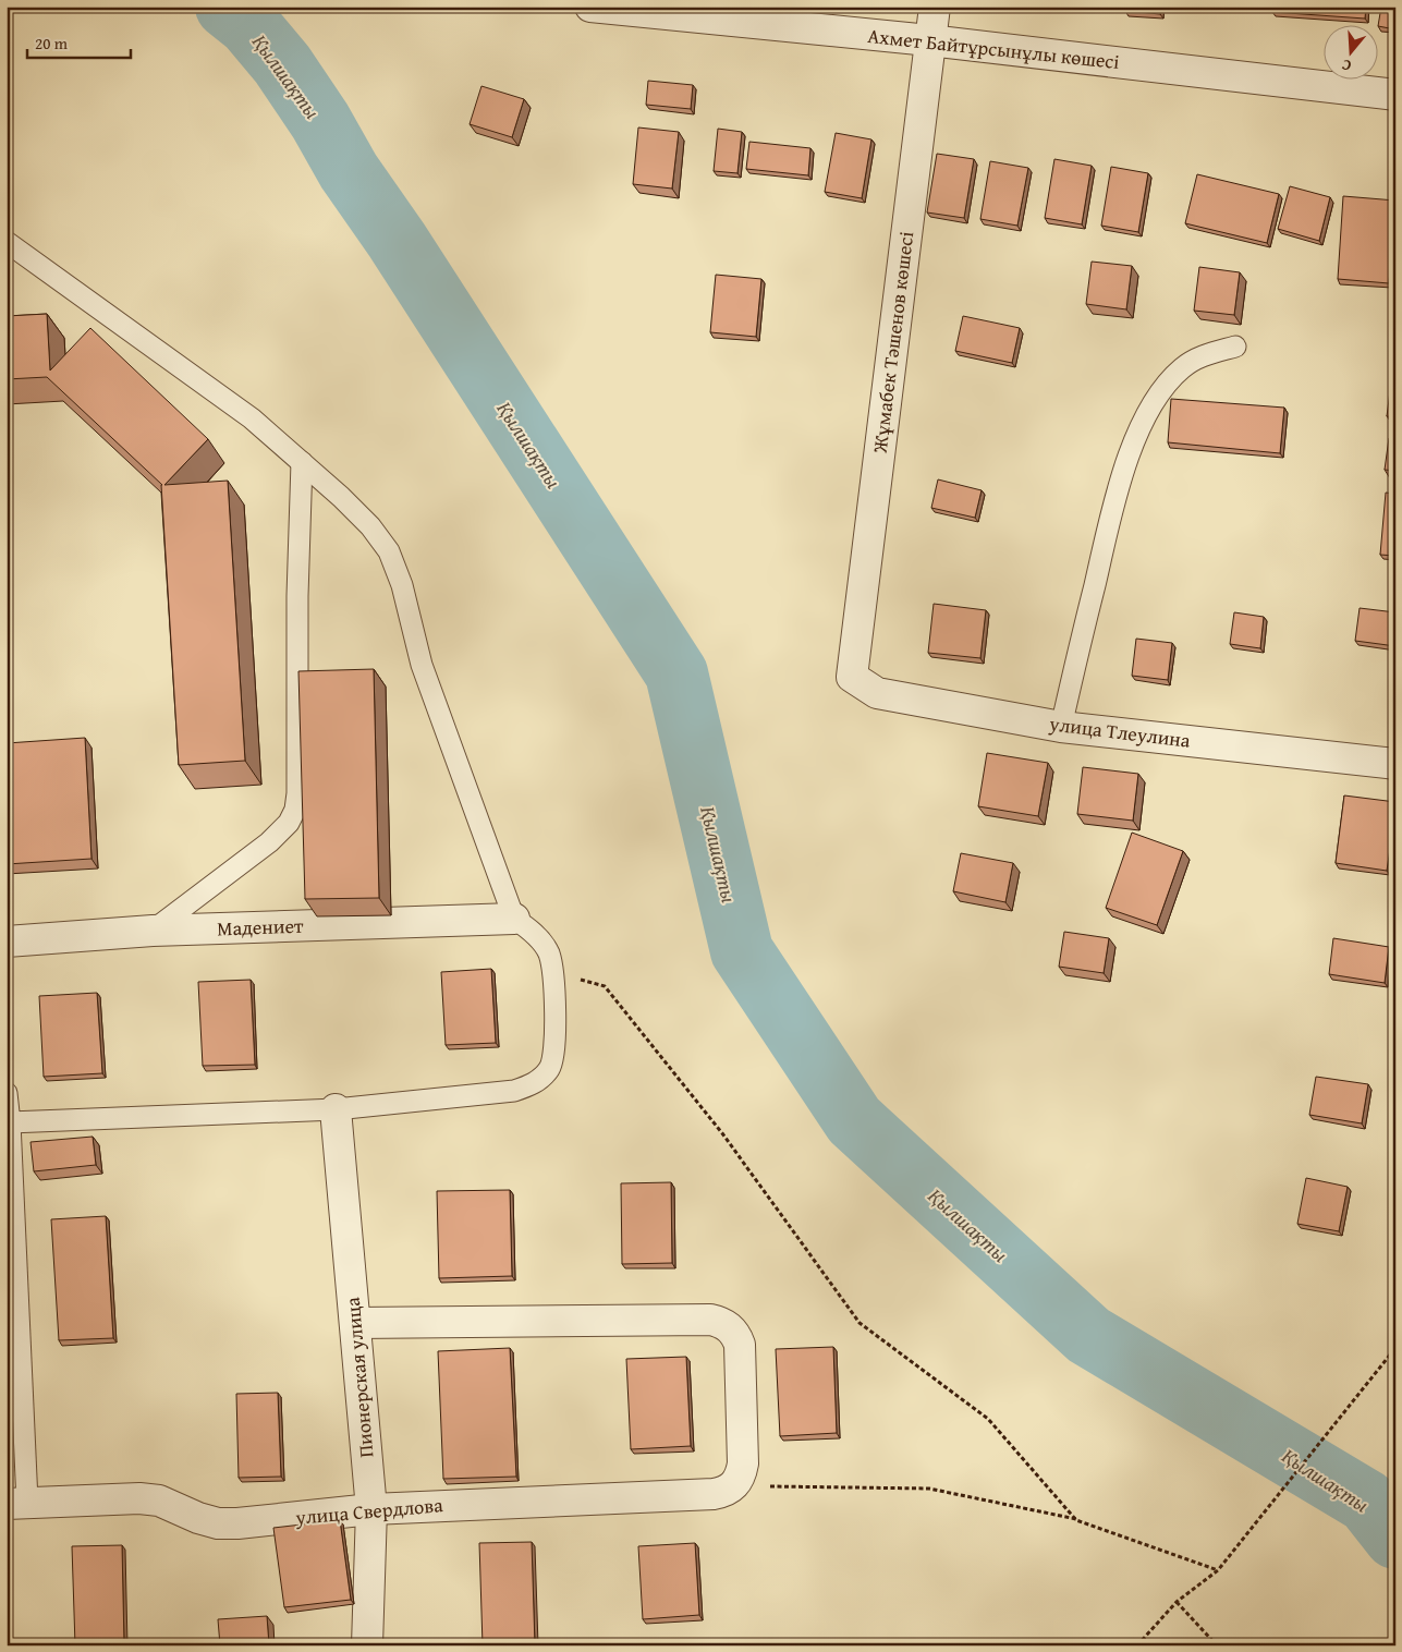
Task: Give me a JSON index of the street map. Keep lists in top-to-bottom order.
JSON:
{
  "streets": {
    "street": [
      "Ахмет Байтұрсынұлы көшесі",
      "Жұмабек Тәшенов көшесі",
      "улица Тлеулина",
      "Мадениет",
      "Пионерская улица",
      "улица Свердлова"
    ]
  },
  "crossings": [
    ["Ахмет Байтұрсынұлы көшесі", "Жұмабек Тәшенов көшесі"],
    ["Жұмабек Тәшенов көшесі", "улица Тлеулина"],
    ["Пионерская улица", "улица Свердлова"]
  ],
  "water": ["Қылшақты"],
  "scale_bar": "20 m",
  "north": "bottom"
}
